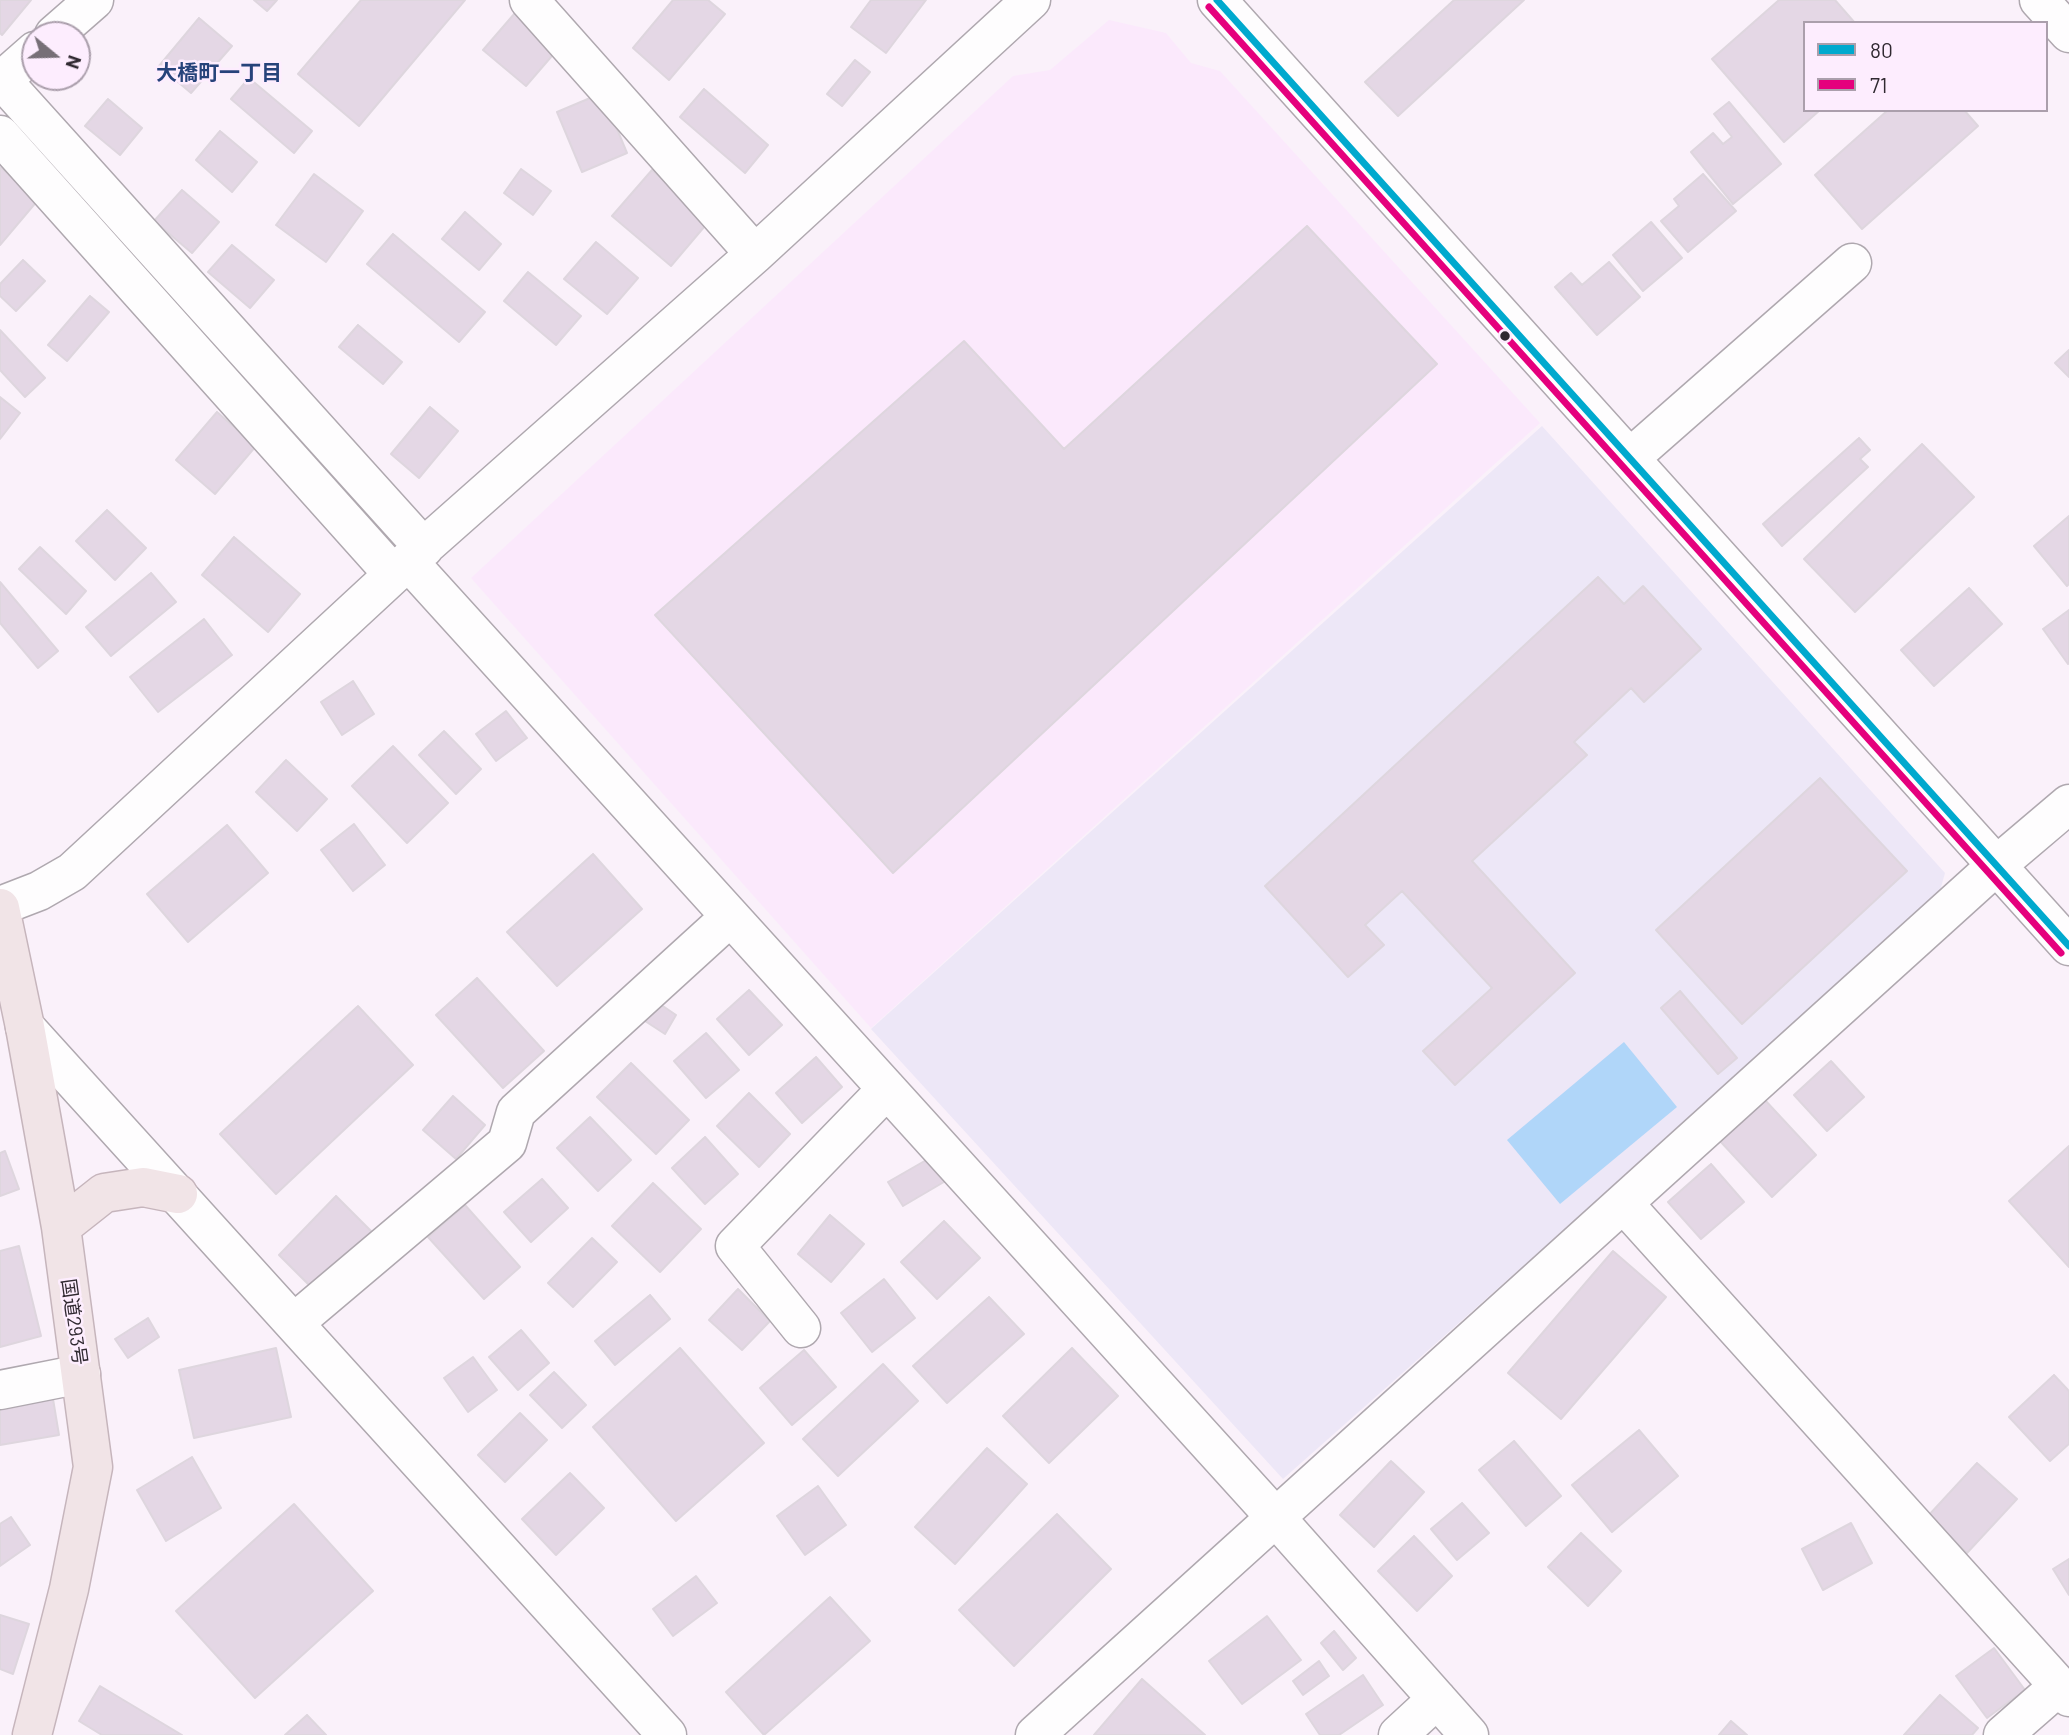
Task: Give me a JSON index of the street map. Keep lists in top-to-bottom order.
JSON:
{
  "streets": {
    "highway": ["国道293号"]
  },
  "districts": ["大橋町一丁目"],
  "lines": ["transit line 80", "transit line 71"],
  "legend": ["80", "71"],
  "north": "right"
}
